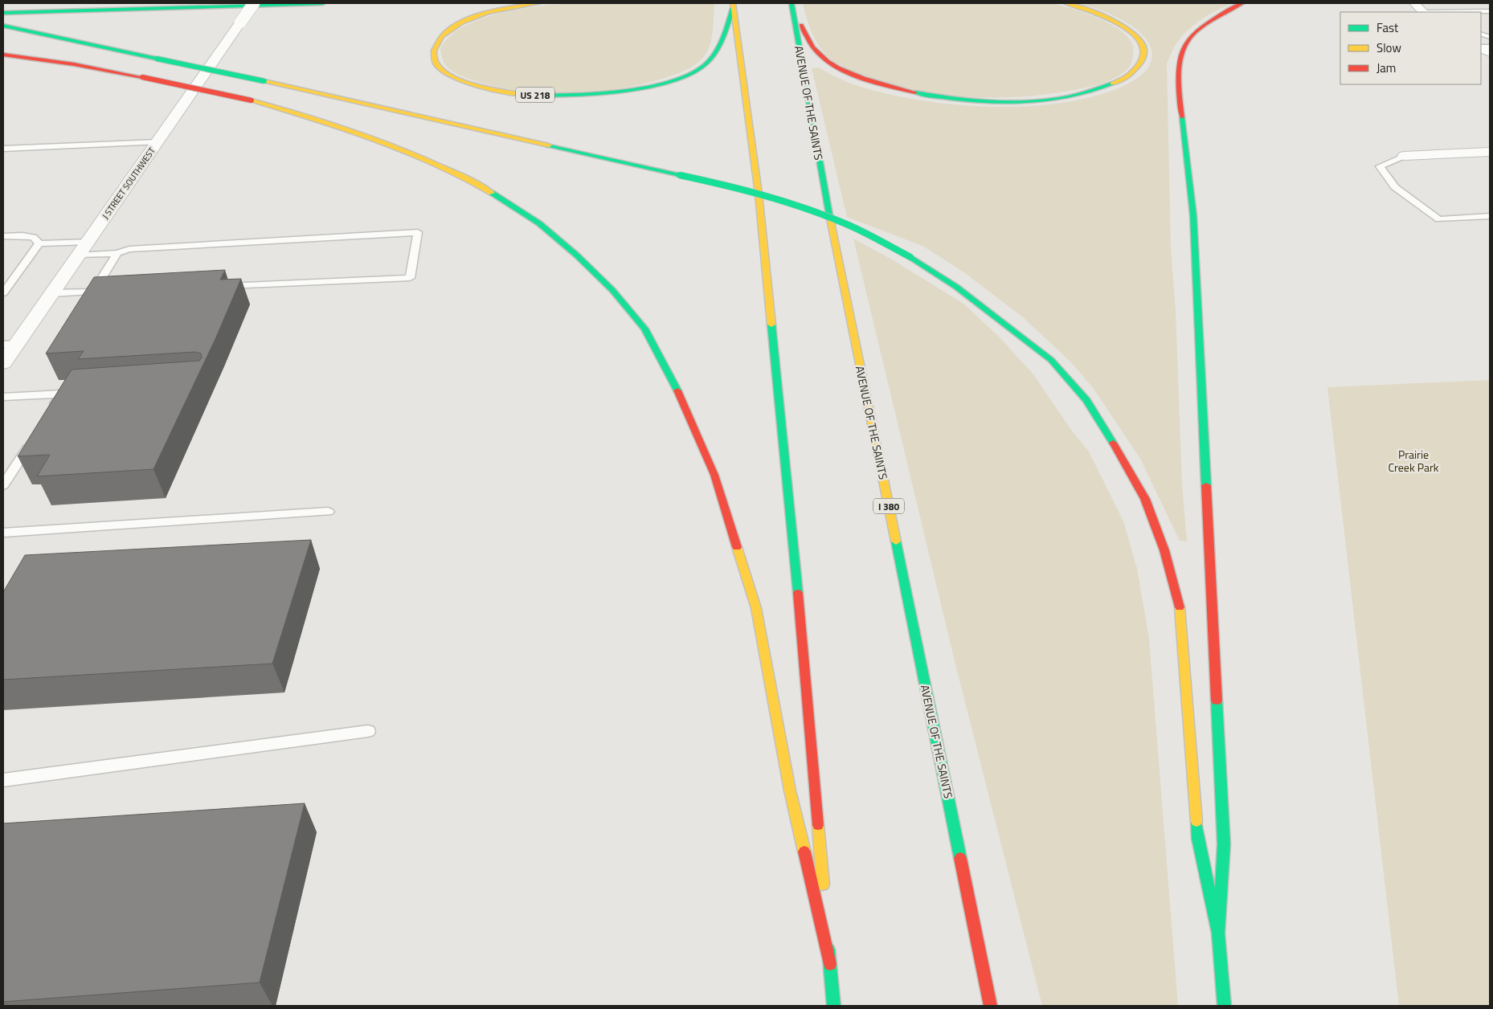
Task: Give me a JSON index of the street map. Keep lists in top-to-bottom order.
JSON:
{
  "streets": {
    "highway": ["US 218", "AVENUE OF THE SAINTS", "I 380"],
    "street": ["J STREET SOUTHWEST"]
  },
  "parks": ["Prairie Creek Park"],
  "legend": ["Fast", "Slow", "Jam"]
}
